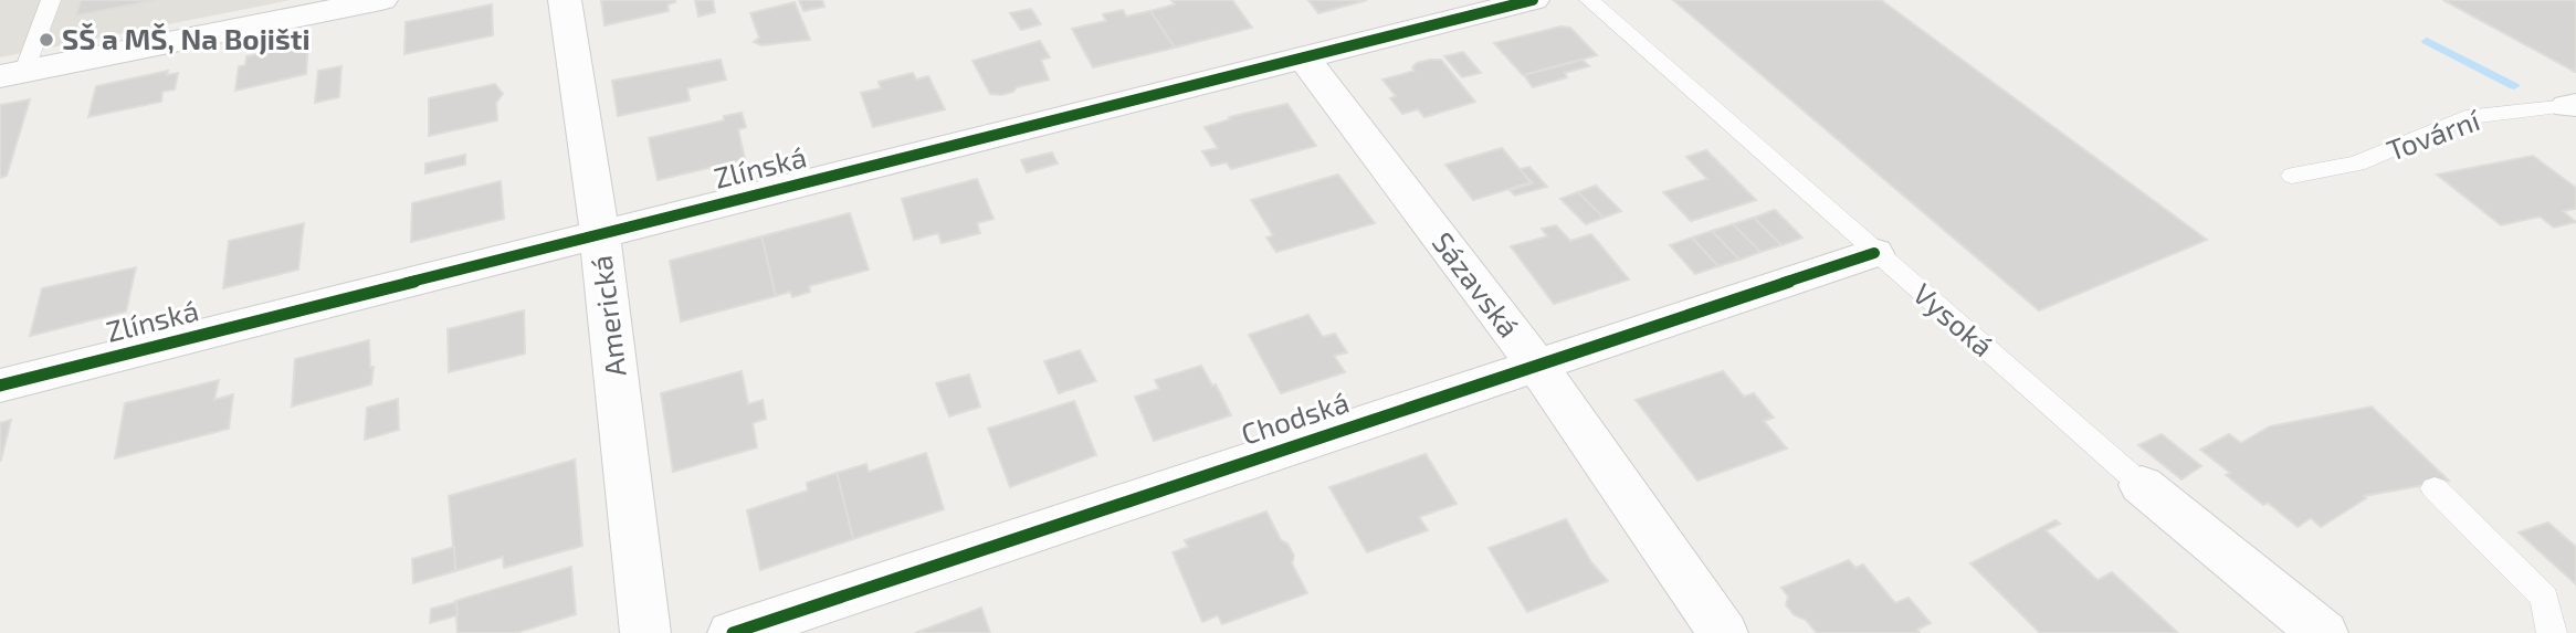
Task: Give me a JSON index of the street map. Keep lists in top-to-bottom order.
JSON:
{
  "streets": {
    "street": [
      "Zlínská",
      "Sázavská",
      "Americká",
      "Vysoká",
      "Chodská"
    ],
    "lane": ["Tovární"]
  },
  "crossings": [
    ["Zlínská", "Sázavská"],
    ["Zlínská", "Americká"],
    ["Sázavská", "Chodská"],
    ["Vysoká", "Chodská"]
  ],
  "places": ["SŠ a MŠ, Na Bojišti"]
}
